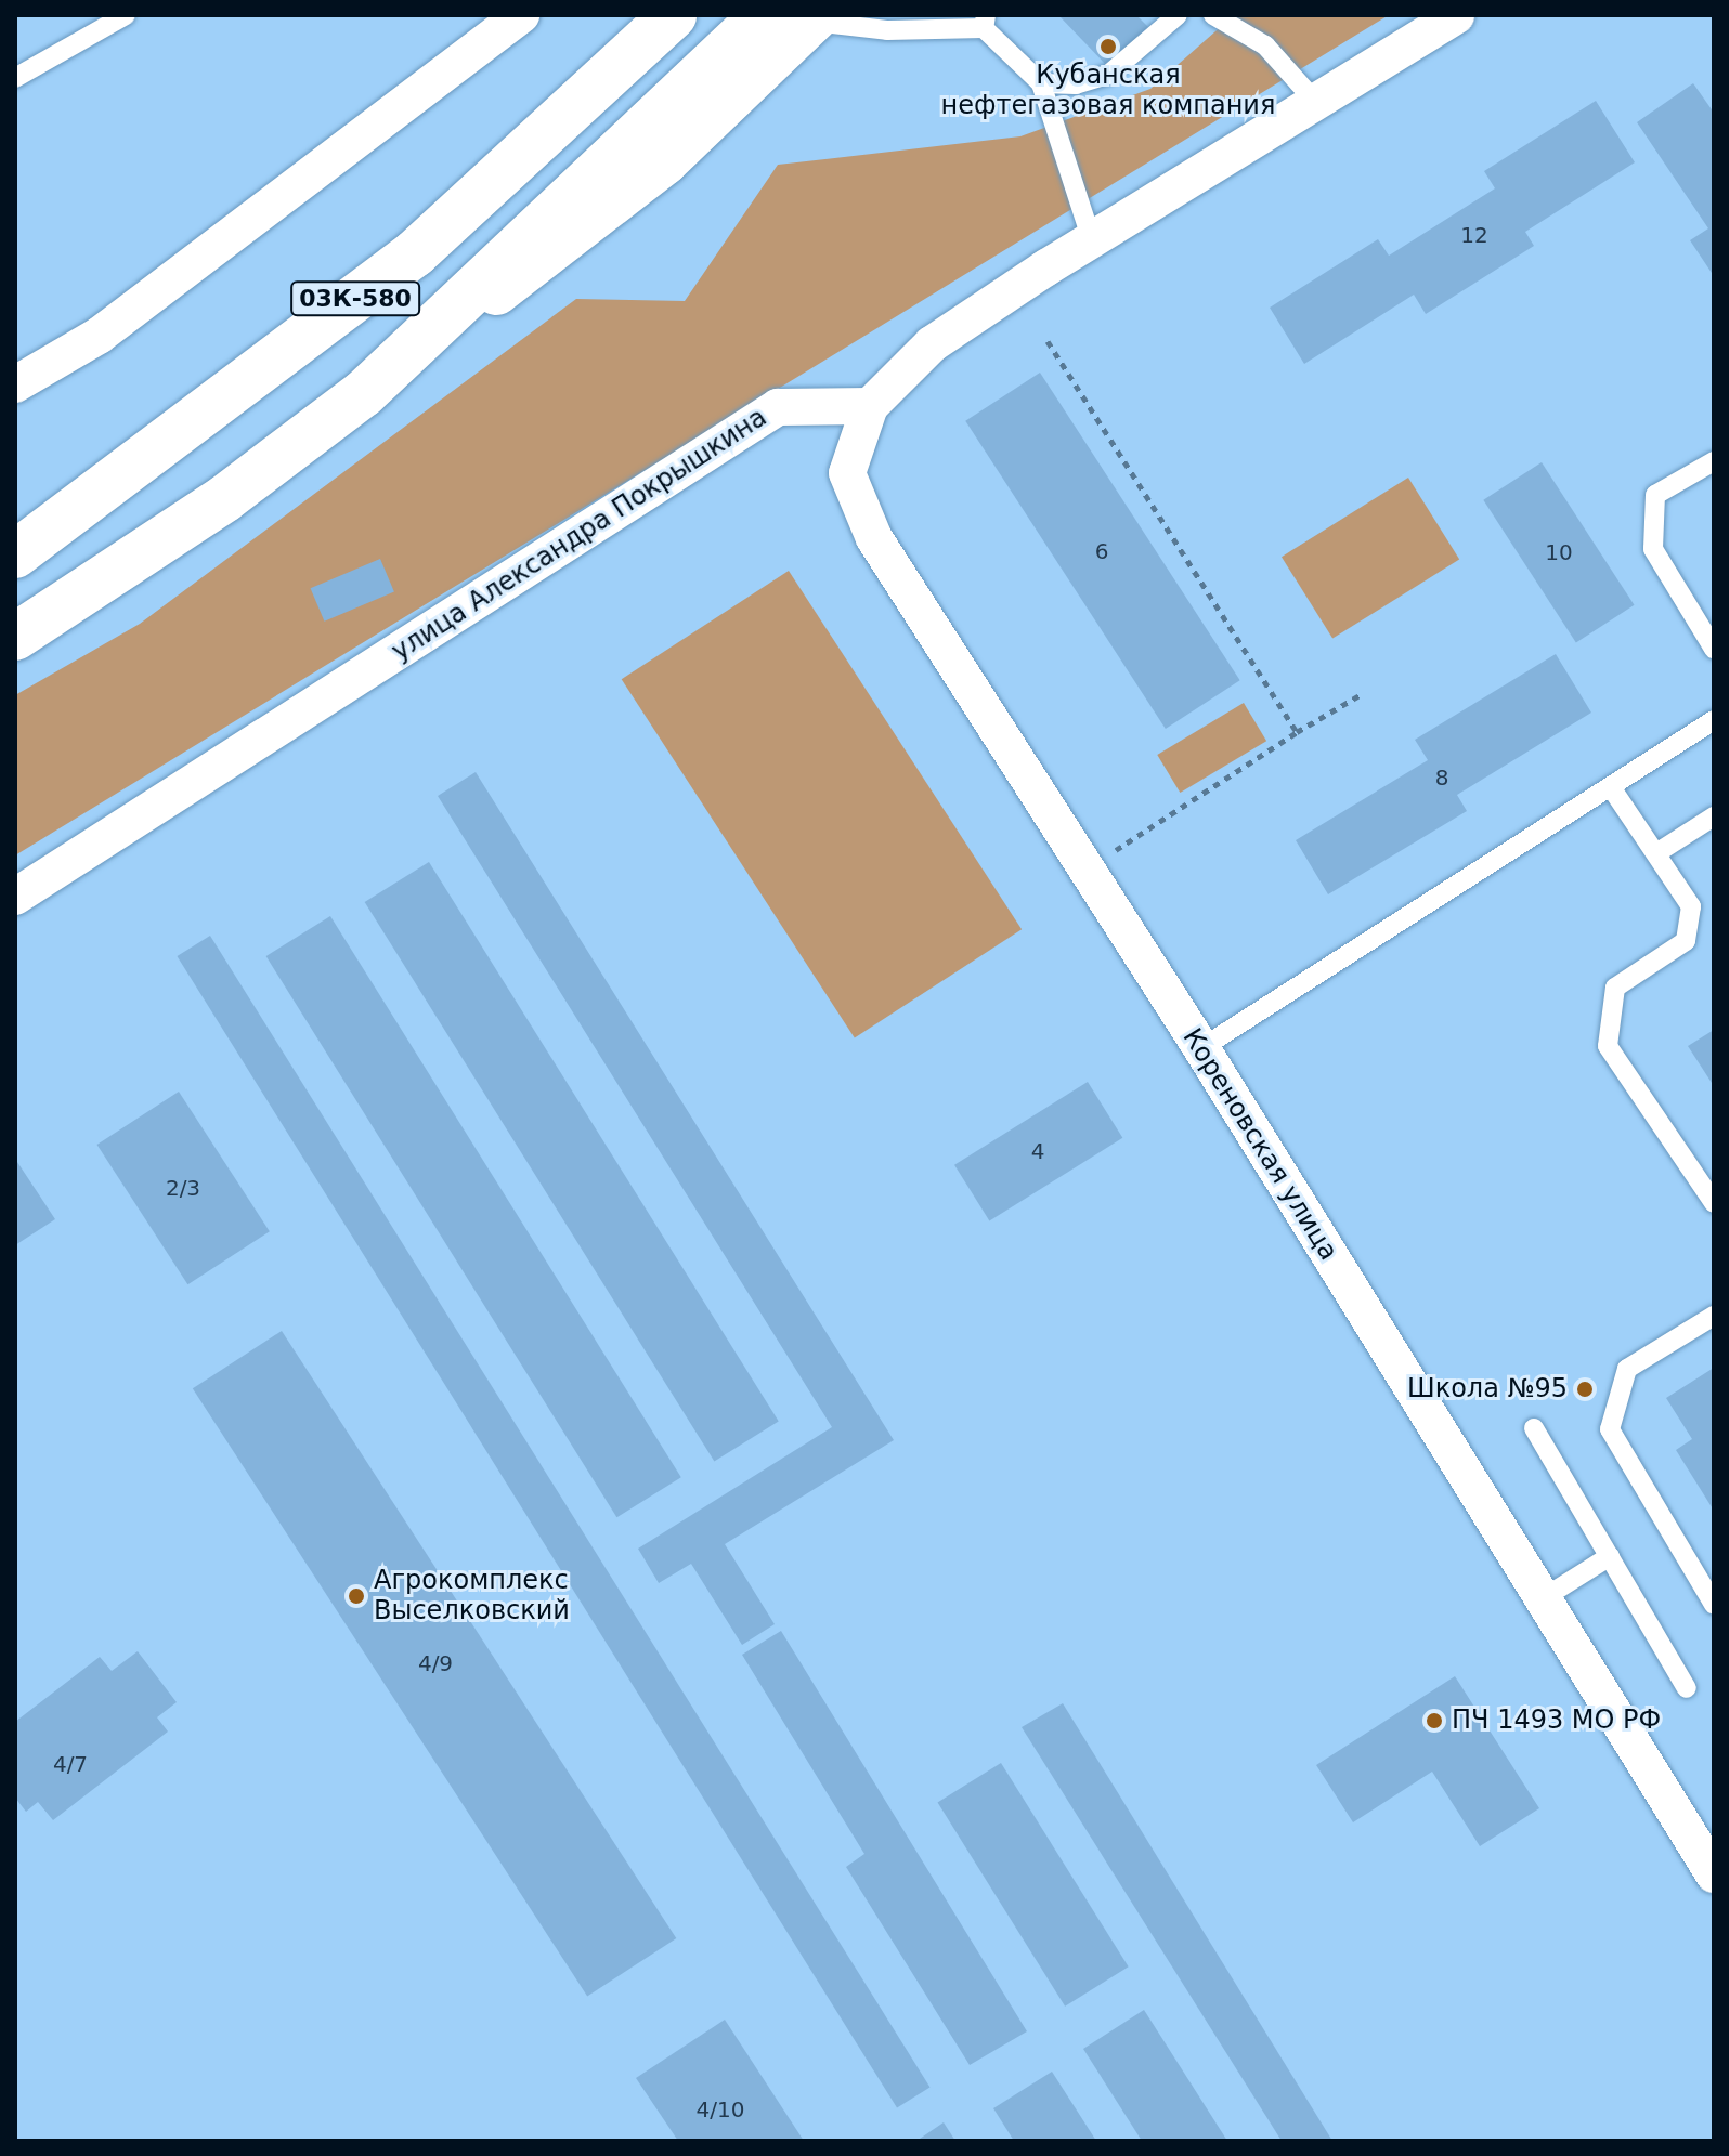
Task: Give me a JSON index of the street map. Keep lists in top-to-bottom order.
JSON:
{
  "streets": {
    "main road": ["03К-580"],
    "street": ["улица Александра Покрышкина", "Кореновская улица"]
  },
  "crossings": [
    ["улица Александра Покрышкина", "Кореновская улица"]
  ],
  "places": [
    "Кубанская нефтегазовая компания",
    "Школа №95",
    "Агрокомплекс Выселковский",
    "ПЧ 1493 МО РФ"
  ],
  "house_numbers": [
    "12",
    "6",
    "10",
    "8",
    "4",
    "2/3",
    "4/9",
    "4/7",
    "4/10"
  ]
}
